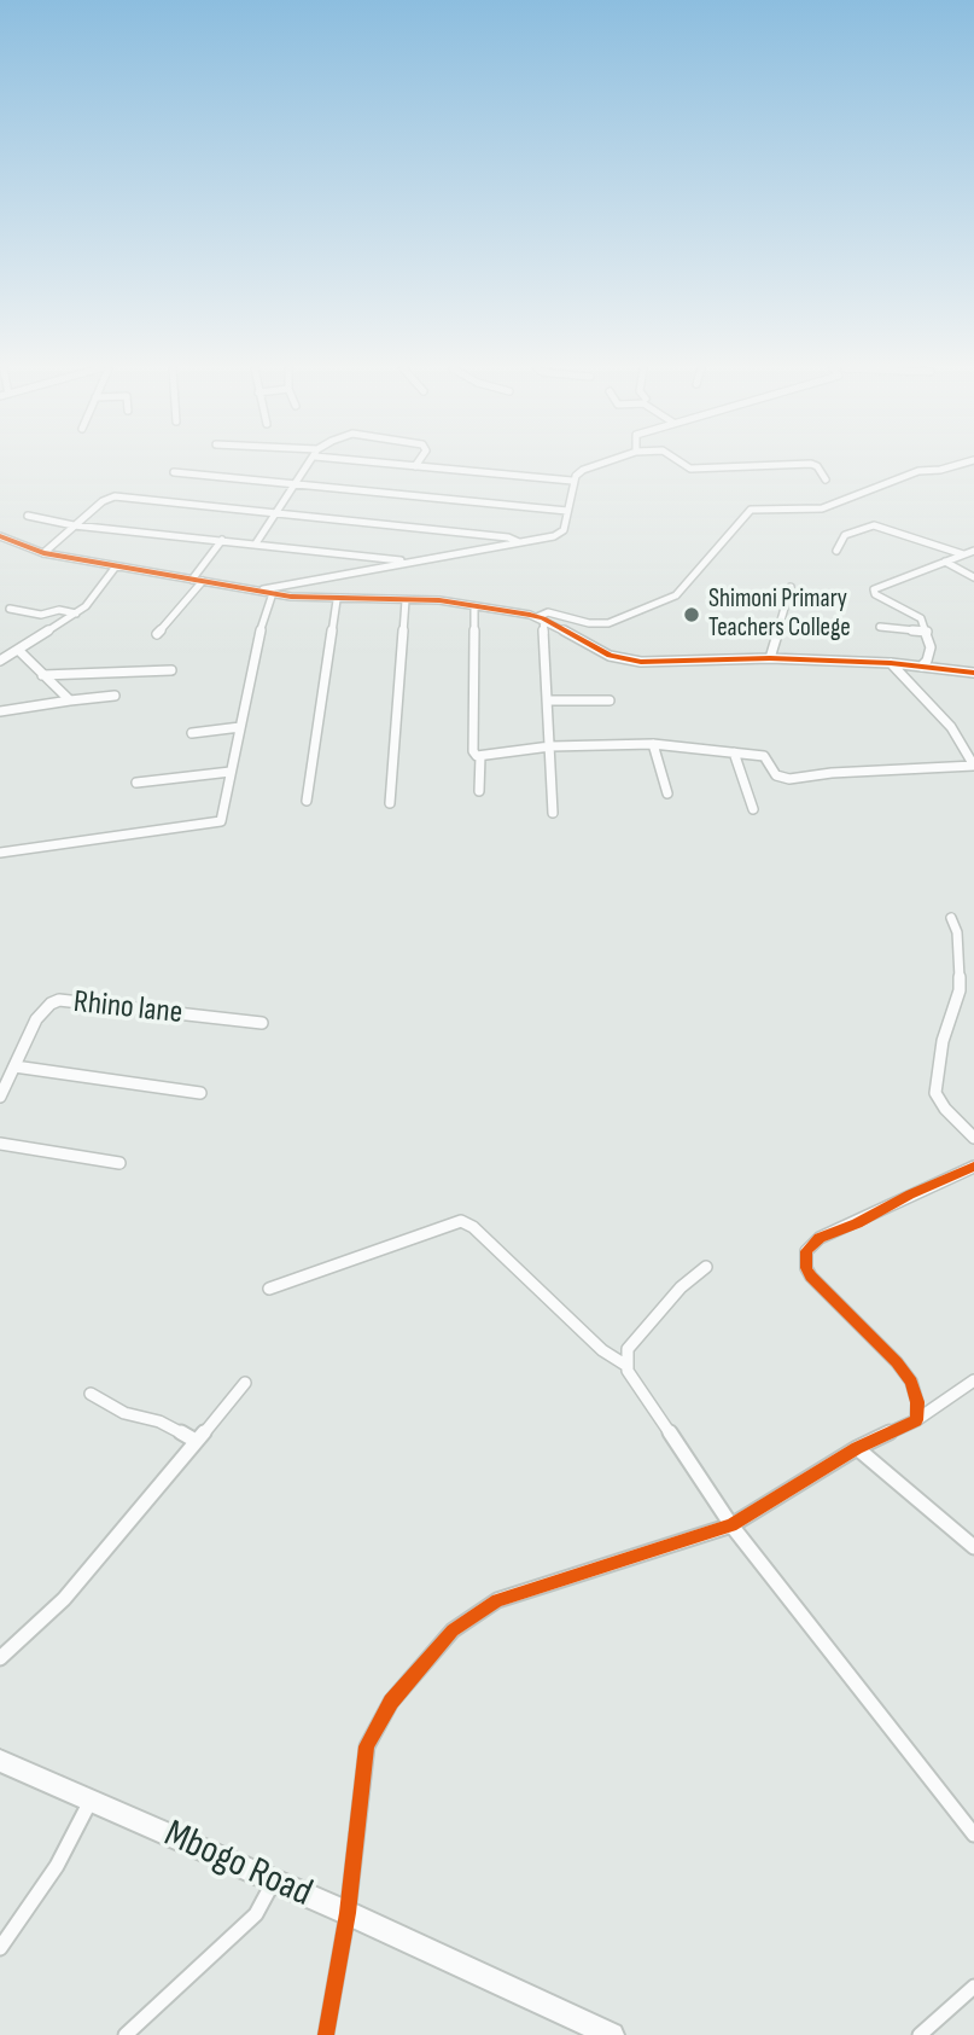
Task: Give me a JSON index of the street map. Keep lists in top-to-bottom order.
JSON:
{
  "streets": {
    "main road": ["Mbogo Road"],
    "street": ["Rhino lane"]
  },
  "places": ["Shimoni Primary Teachers College"]
}
